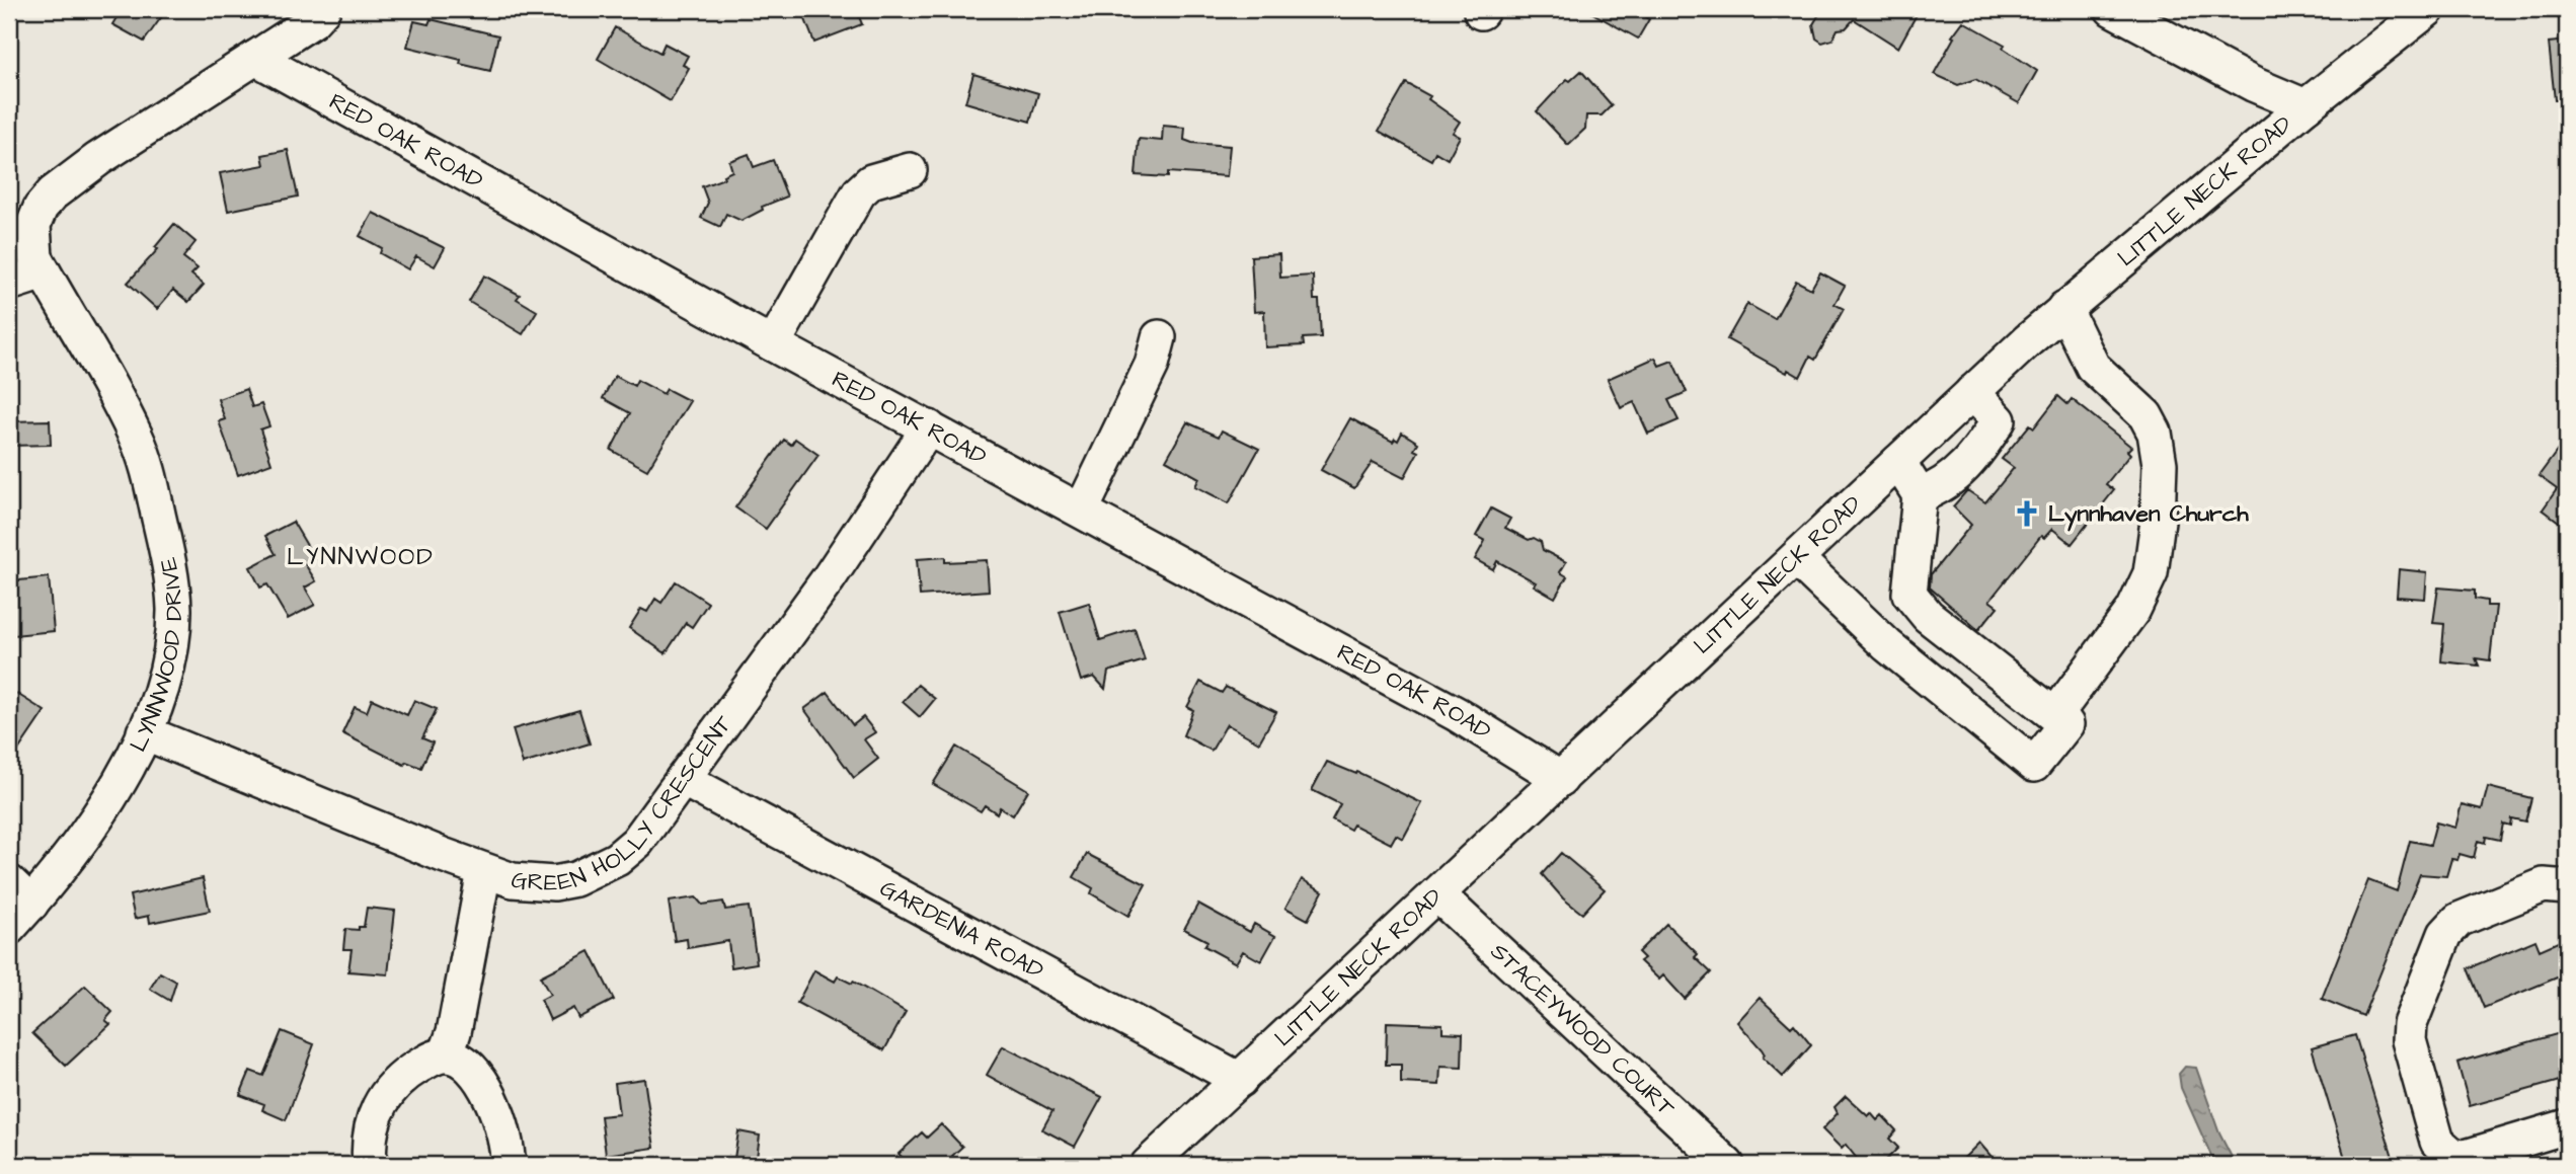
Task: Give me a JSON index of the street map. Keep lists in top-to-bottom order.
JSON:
{
  "streets": {
    "street": [
      "RED OAK ROAD",
      "LITTLE NECK ROAD",
      "LYNNWOOD DRIVE",
      "GREEN HOLLY CRESCENT",
      "GARDENIA ROAD",
      "STACEYWOOD COURT"
    ]
  },
  "crossings": [
    ["RED OAK ROAD", "LITTLE NECK ROAD"],
    ["RED OAK ROAD", "LYNNWOOD DRIVE"],
    ["RED OAK ROAD", "GREEN HOLLY CRESCENT"],
    ["LITTLE NECK ROAD", "GARDENIA ROAD"],
    ["LITTLE NECK ROAD", "STACEYWOOD COURT"],
    ["LYNNWOOD DRIVE", "GREEN HOLLY CRESCENT"],
    ["GREEN HOLLY CRESCENT", "GARDENIA ROAD"]
  ],
  "districts": ["LYNNWOOD"],
  "places": {
    "church": ["Lynnhaven Church"]
  }
}
